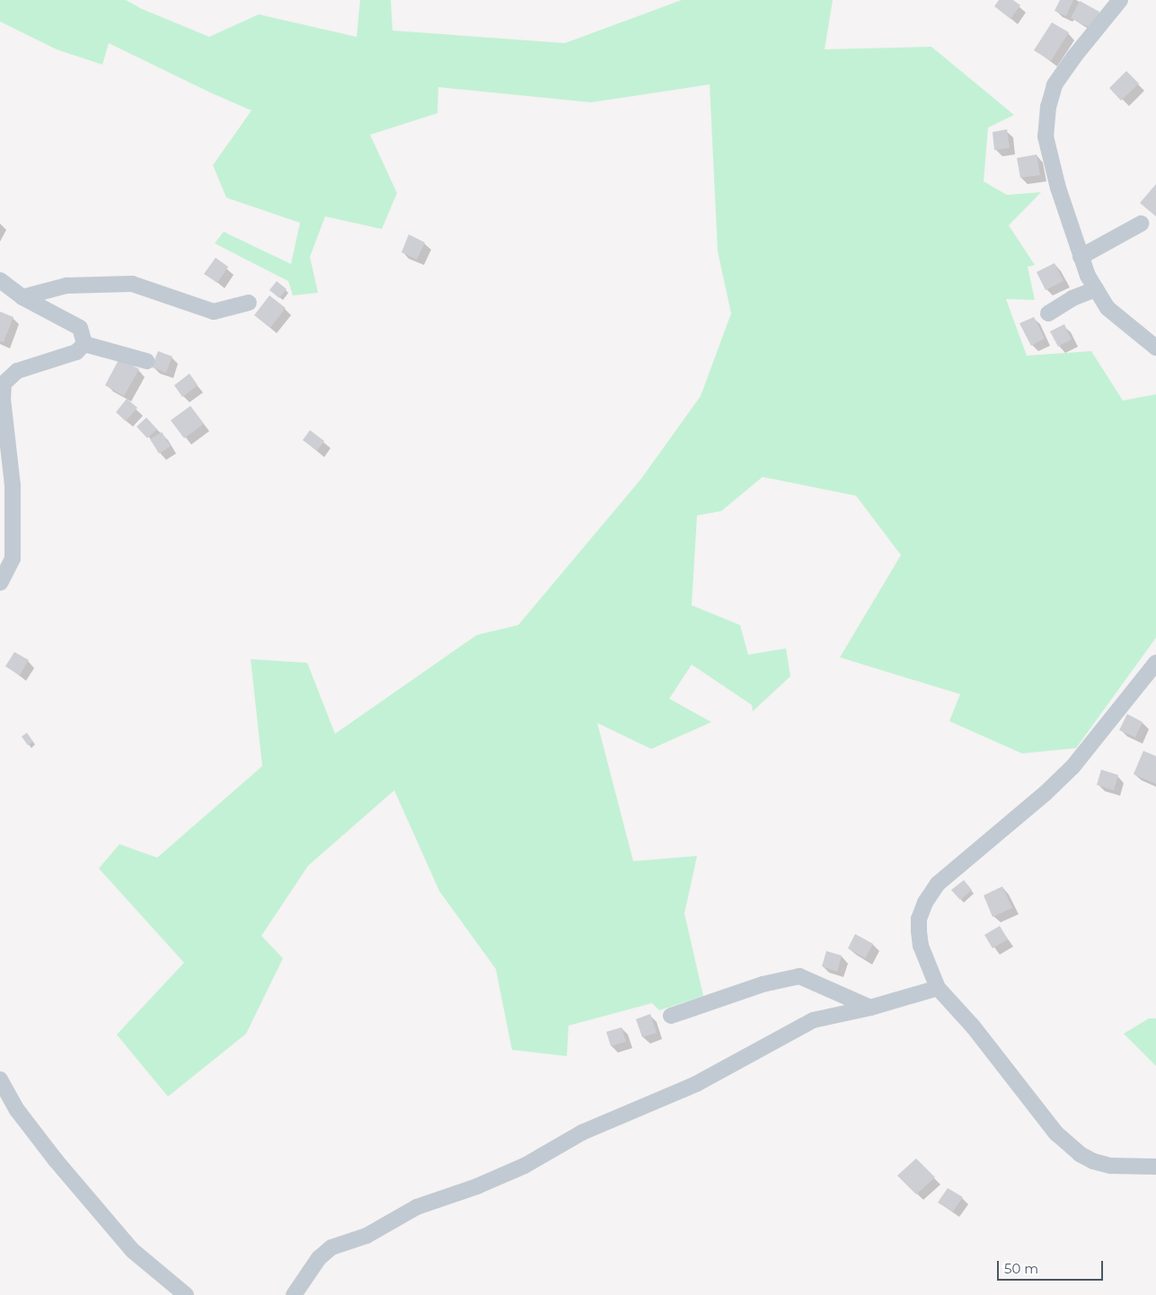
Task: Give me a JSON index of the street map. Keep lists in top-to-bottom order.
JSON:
{
  "scale_bar": "50 m"
}
